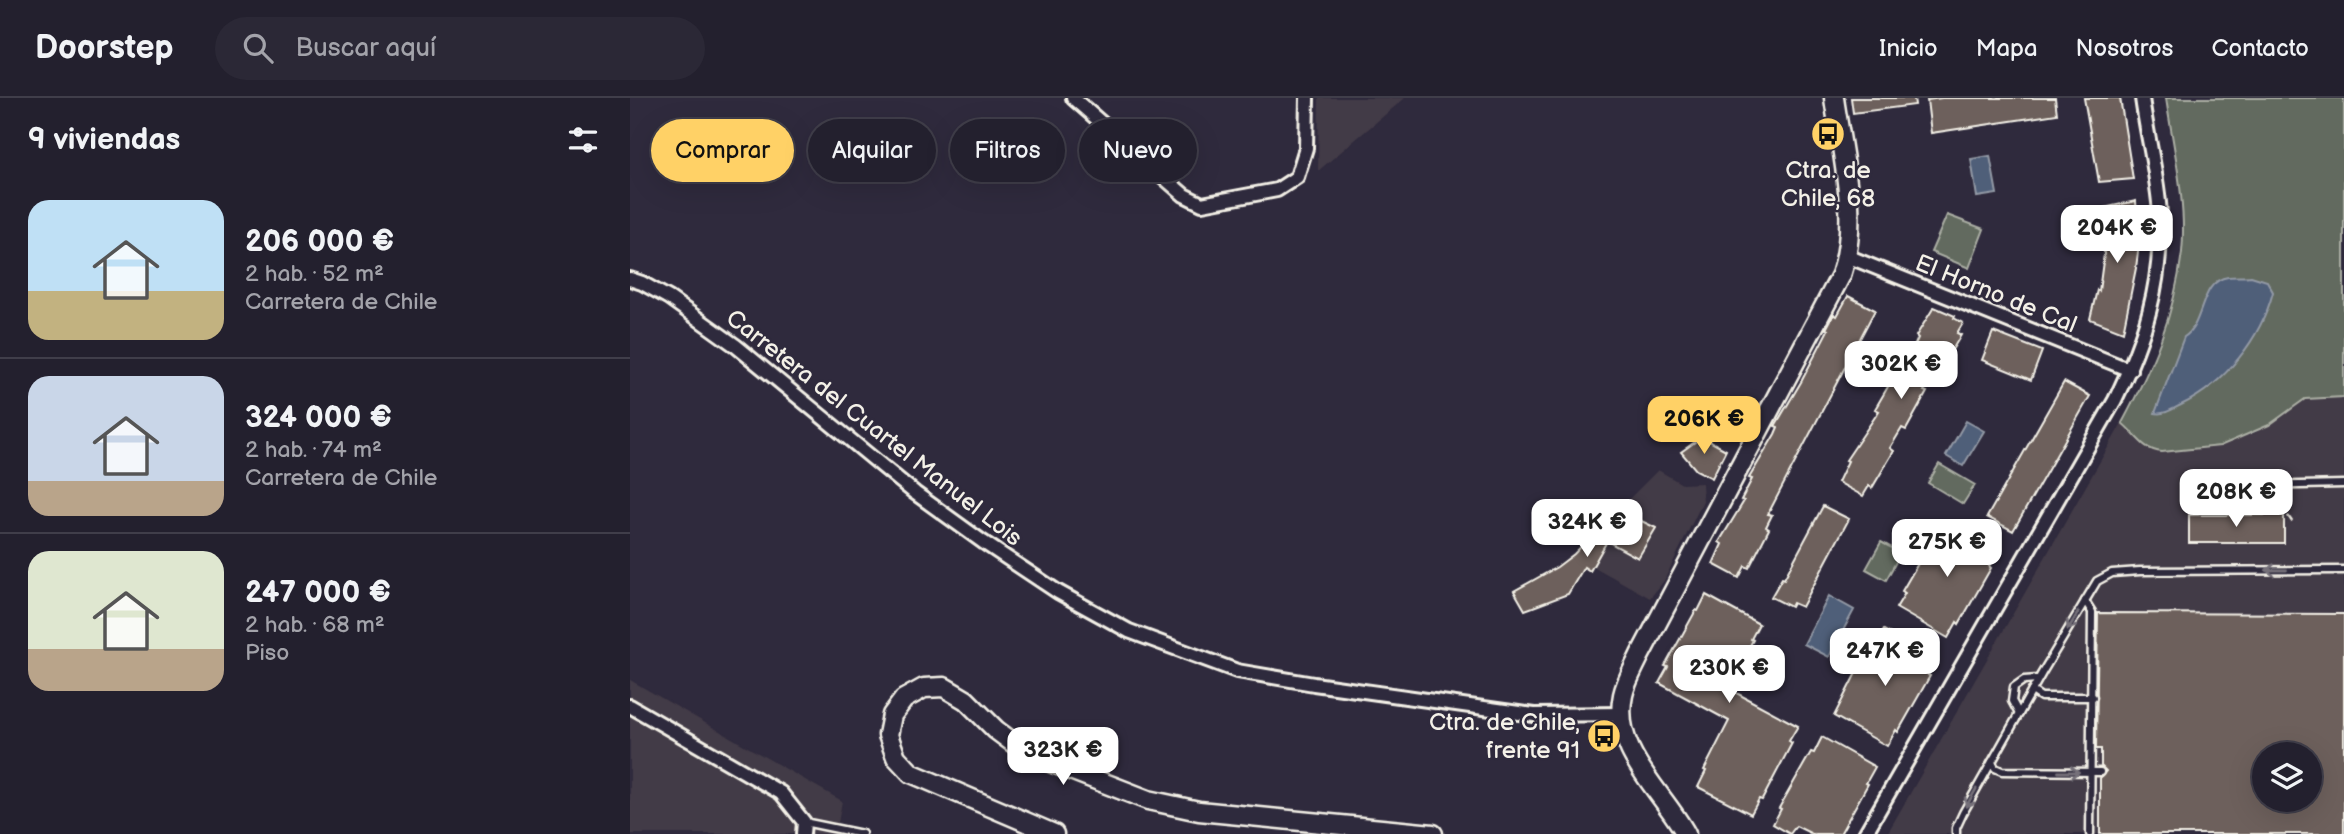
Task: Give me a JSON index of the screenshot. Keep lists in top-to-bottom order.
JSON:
{
  "streets": {
    "street": ["El Horno de Cal", "Carretera del Cuartel Manuel Lois"]
  },
  "places": {
    "bus stop": ["Ctra. de Chile, 68", "Ctra. de Chile, frente 91"]
  },
  "page": {
    "header": "Doorstep",
    "search": "Buscar aquí",
    "nav": [
      "Inicio",
      "Mapa",
      "Nosotros",
      "Contacto"
    ],
    "heading": "9 viviendas",
    "chip": [
      "Comprar",
      "Alquilar",
      "Filtros",
      "Nuevo"
    ],
    "list": [
      {
        "name": "206 000 €",
        "note": "2 hab. · 52 m² · Carretera de Chile"
      },
      {
        "name": "324 000 €",
        "note": "2 hab. · 74 m² · Carretera de Chile"
      },
      {
        "name": "247 000 €",
        "note": "2 hab. · 68 m² · Piso"
      }
    ],
    "price": [
      "204K €",
      "302K €",
      "206K €",
      "208K €",
      "324K €",
      "275K €",
      "247K €",
      "230K €",
      "323K €"
    ]
  }
}
